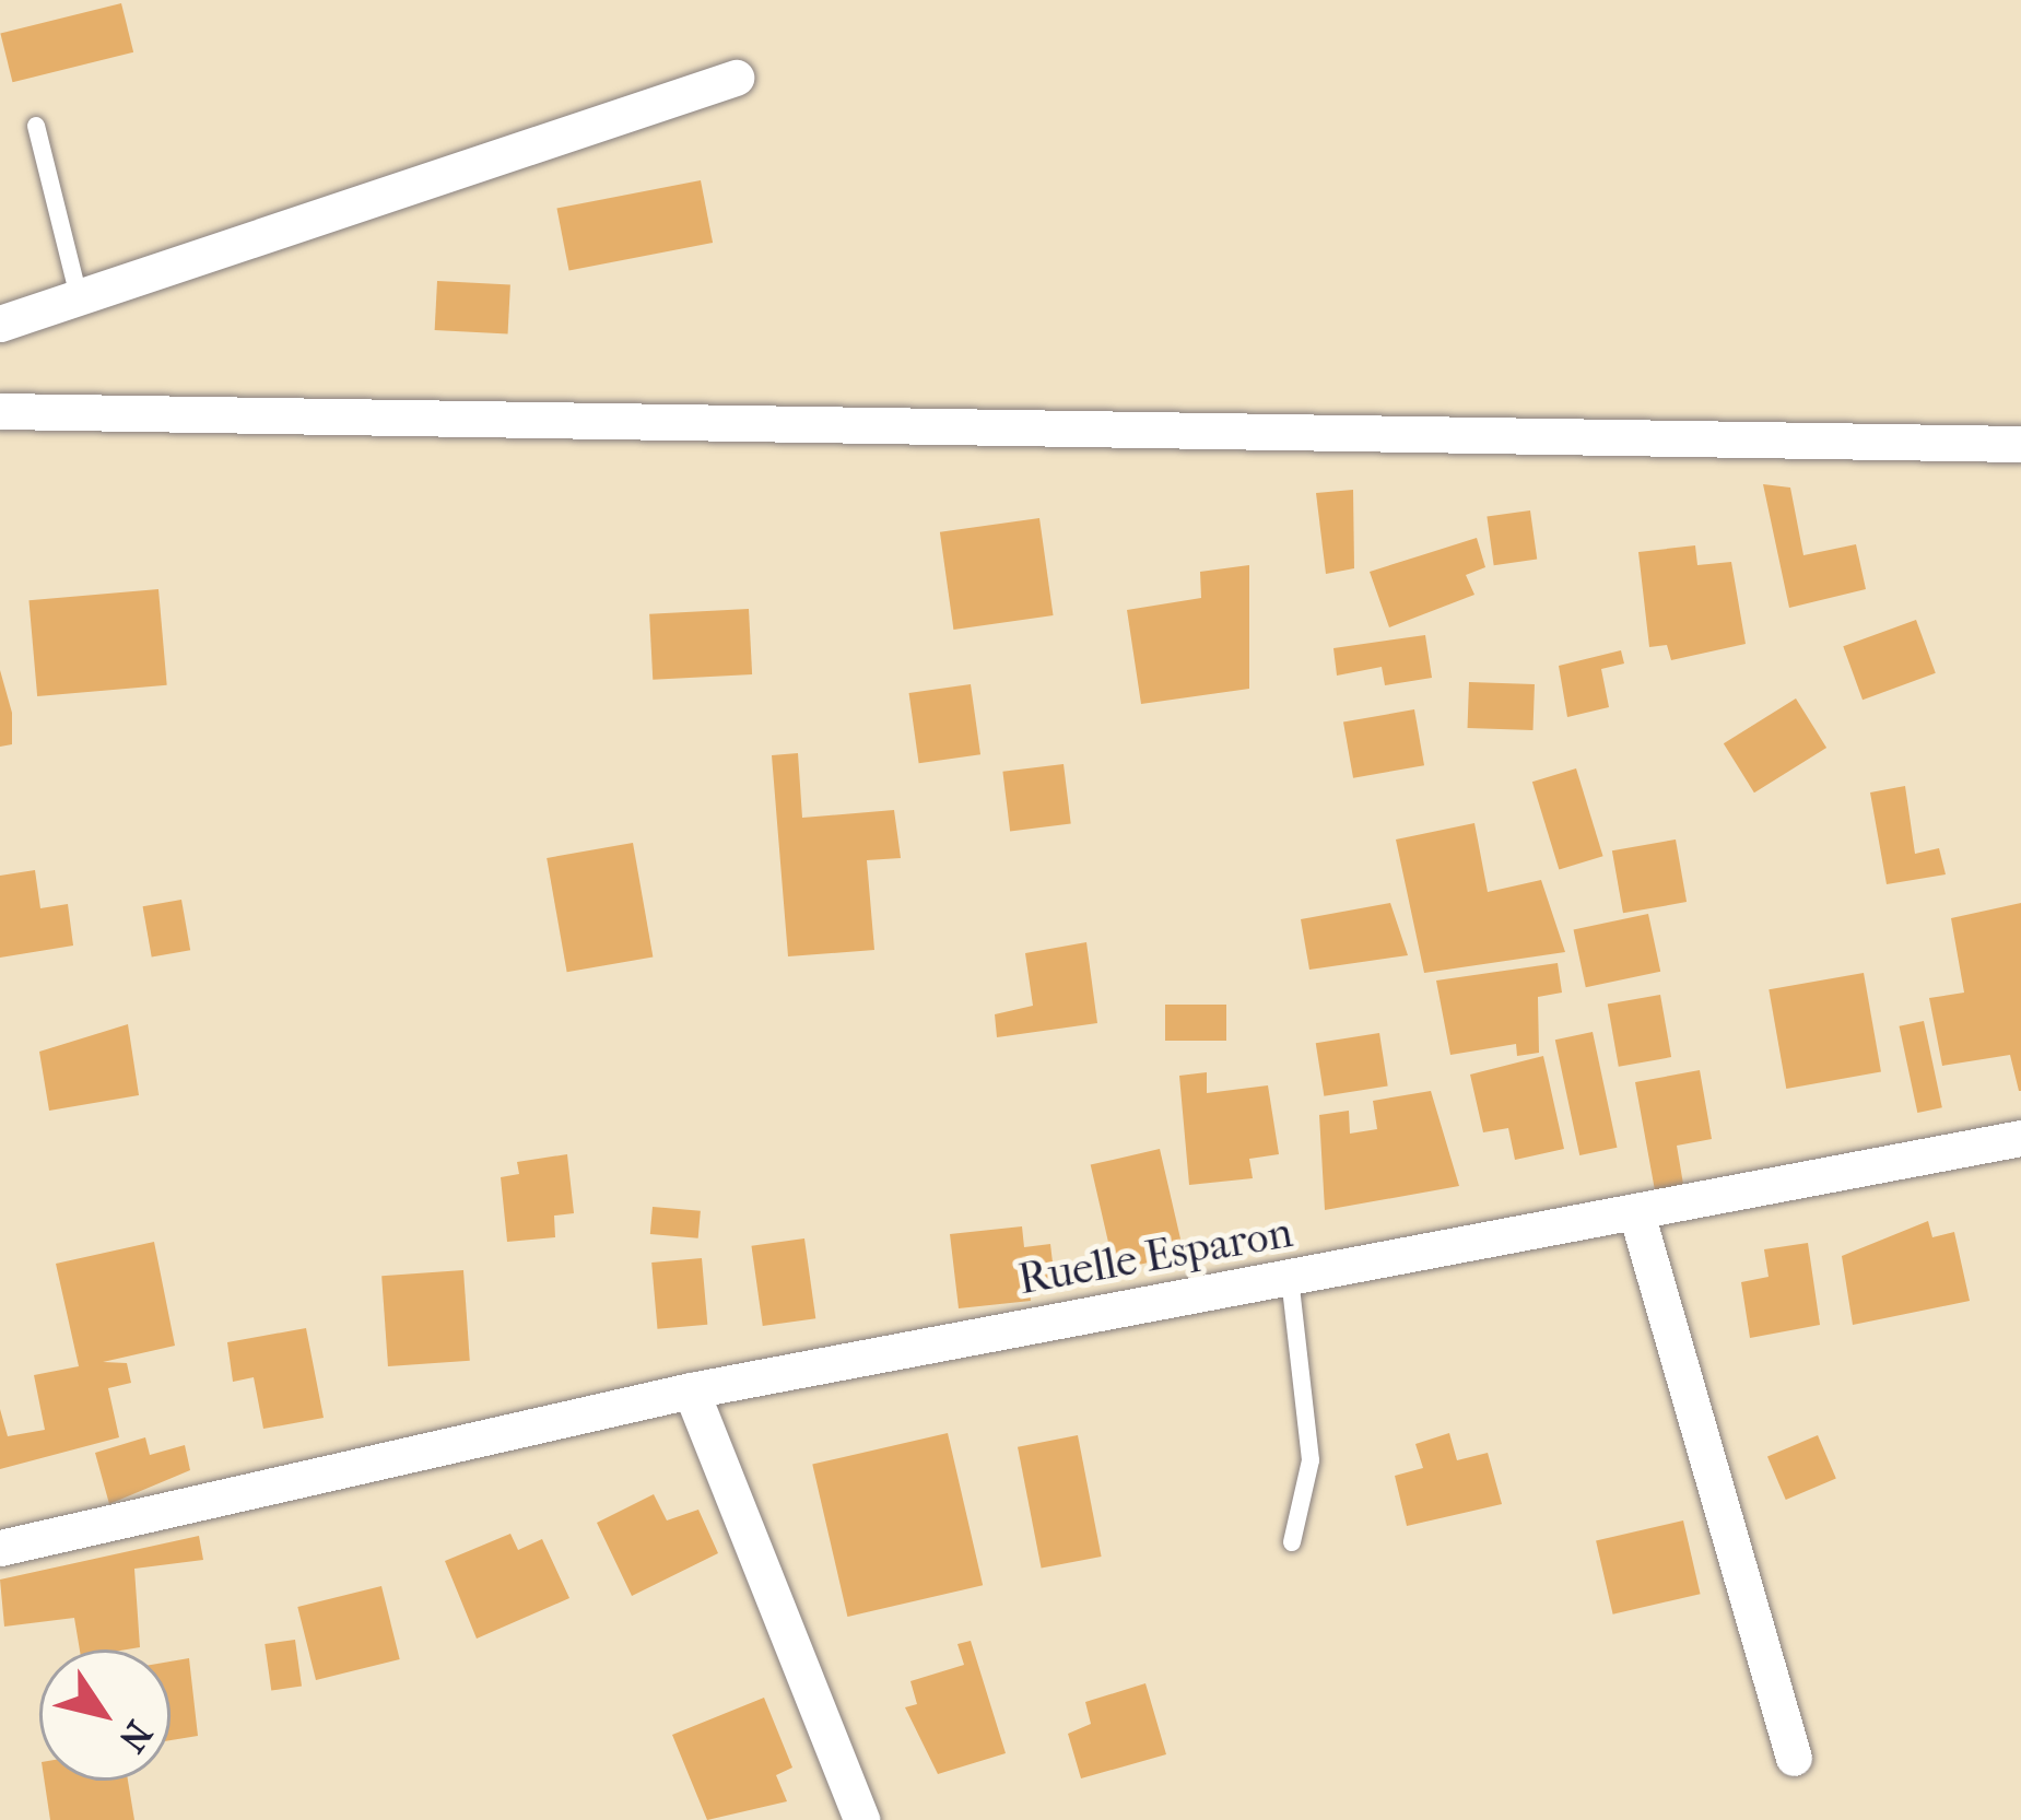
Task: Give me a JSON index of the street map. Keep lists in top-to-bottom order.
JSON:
{
  "streets": {
    "street": ["Ruelle Esparon"]
  },
  "north": "bottom right"
}
